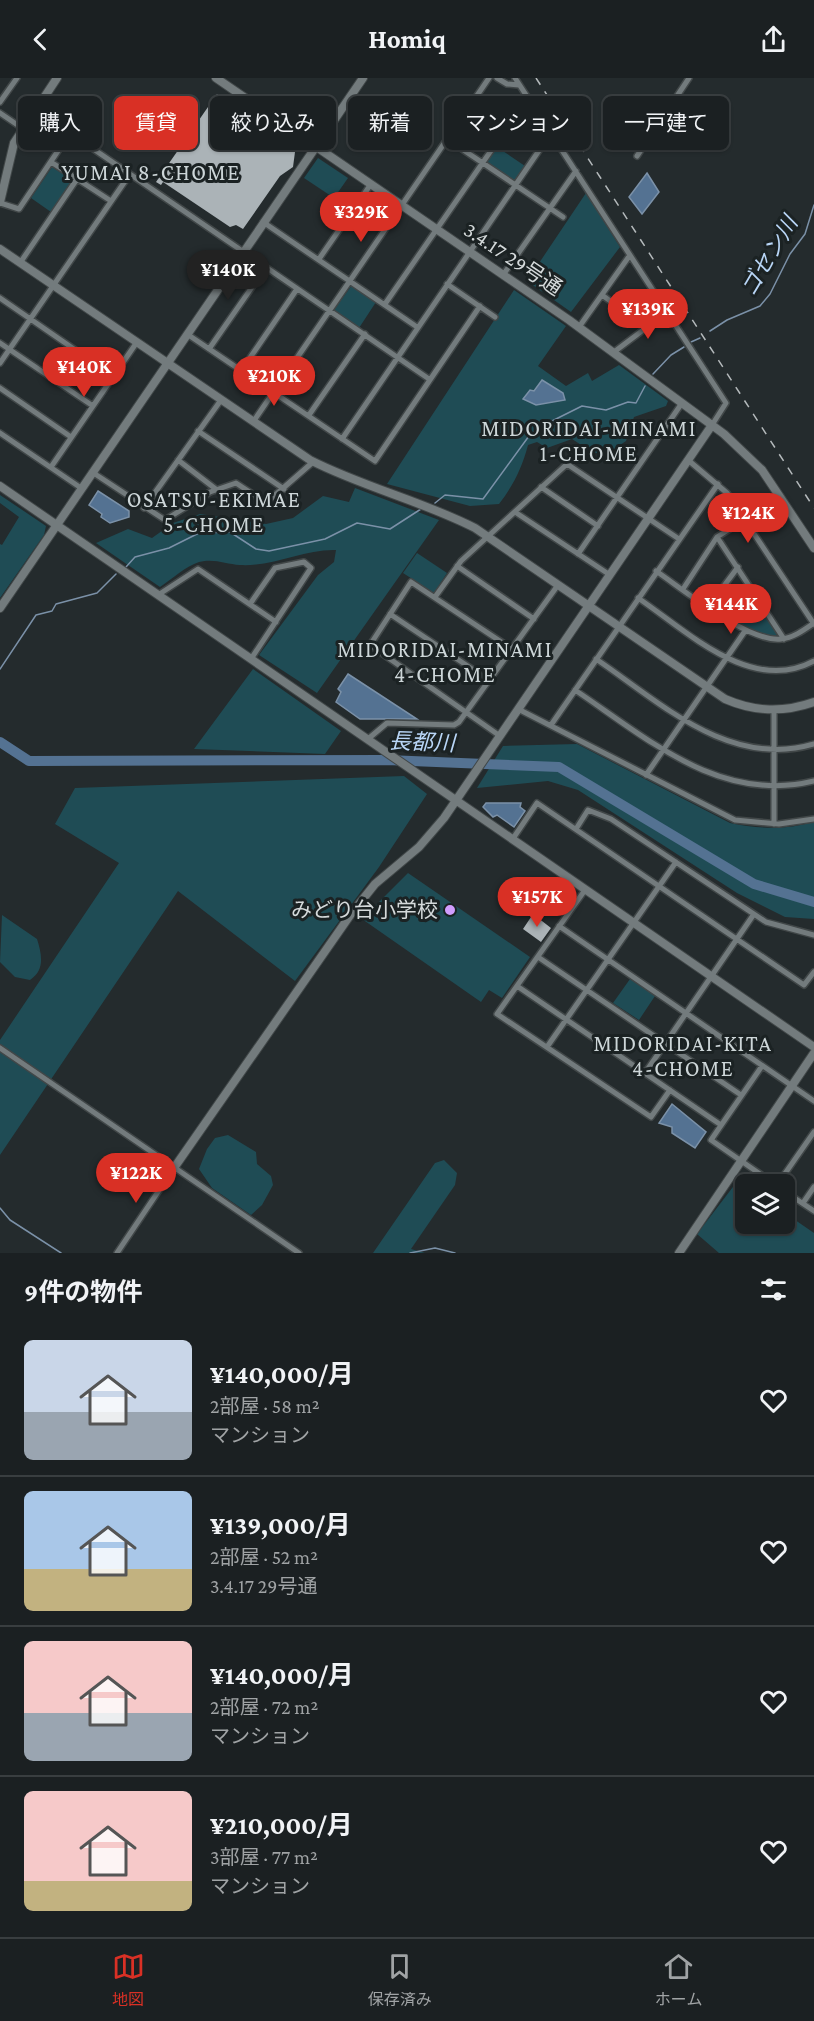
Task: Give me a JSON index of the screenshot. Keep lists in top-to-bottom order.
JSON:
{
  "streets": {
    "street": ["3.4.17 29号通"]
  },
  "districts": [
    "YUMAI 8-CHOME",
    "MIDORIDAI-MINAMI 1-CHOME",
    "OSATSU-EKIMAE 5-CHOME",
    "MIDORIDAI-MINAMI 4-CHOME",
    "MIDORIDAI-KITA 4-CHOME"
  ],
  "water": ["ゴセン川", "長都川"],
  "places": ["みどり台小学校"],
  "page": {
    "header": "Homiq",
    "chip": [
      "購入",
      "賃貸",
      "絞り込み",
      "新着",
      "マンション",
      "一戸建て"
    ],
    "price": [
      "¥329K",
      "¥140K",
      "¥139K",
      "¥140K",
      "¥210K",
      "¥124K",
      "¥144K",
      "¥157K",
      "¥122K"
    ],
    "heading": "9件の物件",
    "list": [
      {
        "name": "¥140,000/月",
        "note": "2部屋 · 58 m² · マンション"
      },
      {
        "name": "¥139,000/月",
        "note": "2部屋 · 52 m² · 3.4.17 29号通"
      },
      {
        "name": "¥140,000/月",
        "note": "2部屋 · 72 m² · マンション"
      },
      {
        "name": "¥210,000/月",
        "note": "3部屋 · 77 m² · マンション"
      }
    ],
    "tabs": ["地図", "保存済み", "ホーム"]
  }
}
